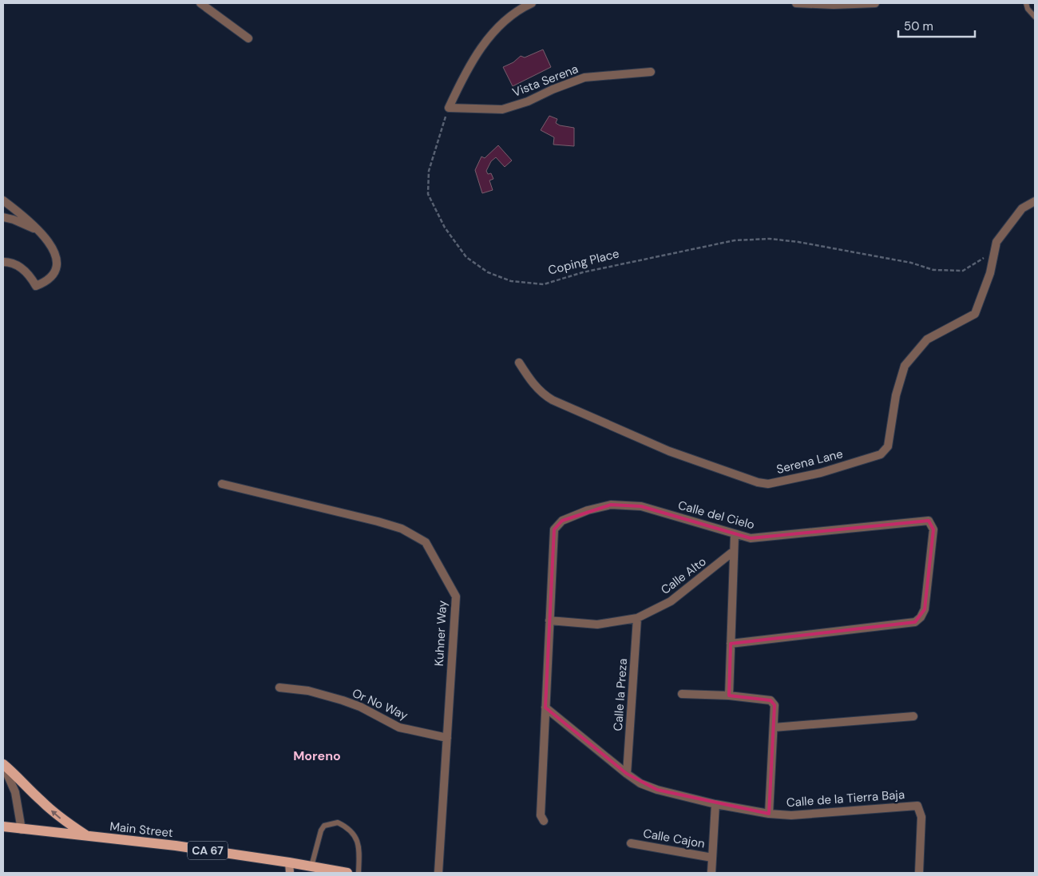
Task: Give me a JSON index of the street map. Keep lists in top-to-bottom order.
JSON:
{
  "streets": {
    "main road": ["Main Street", "CA 67"],
    "street": [
      "Vista Serena",
      "Serena Lane",
      "Calle del Cielo",
      "Calle Alto",
      "Kuhner Way",
      "Calle la Preza",
      "Or No Way",
      "Calle de la Tierra Baja",
      "Calle Cajon"
    ],
    "path": ["Coping Place"]
  },
  "crossings": [
    ["Vista Serena", "Coping Place"],
    ["Coping Place", "Serena Lane"],
    ["Calle del Cielo", "Calle Alto"],
    ["Calle del Cielo", "Calle de la Tierra Baja"],
    ["Calle Alto", "Calle la Preza"],
    ["Kuhner Way", "Or No Way"],
    ["Calle la Preza", "Calle de la Tierra Baja"]
  ],
  "districts": ["Moreno"],
  "scale_bar": "50 m"
}
